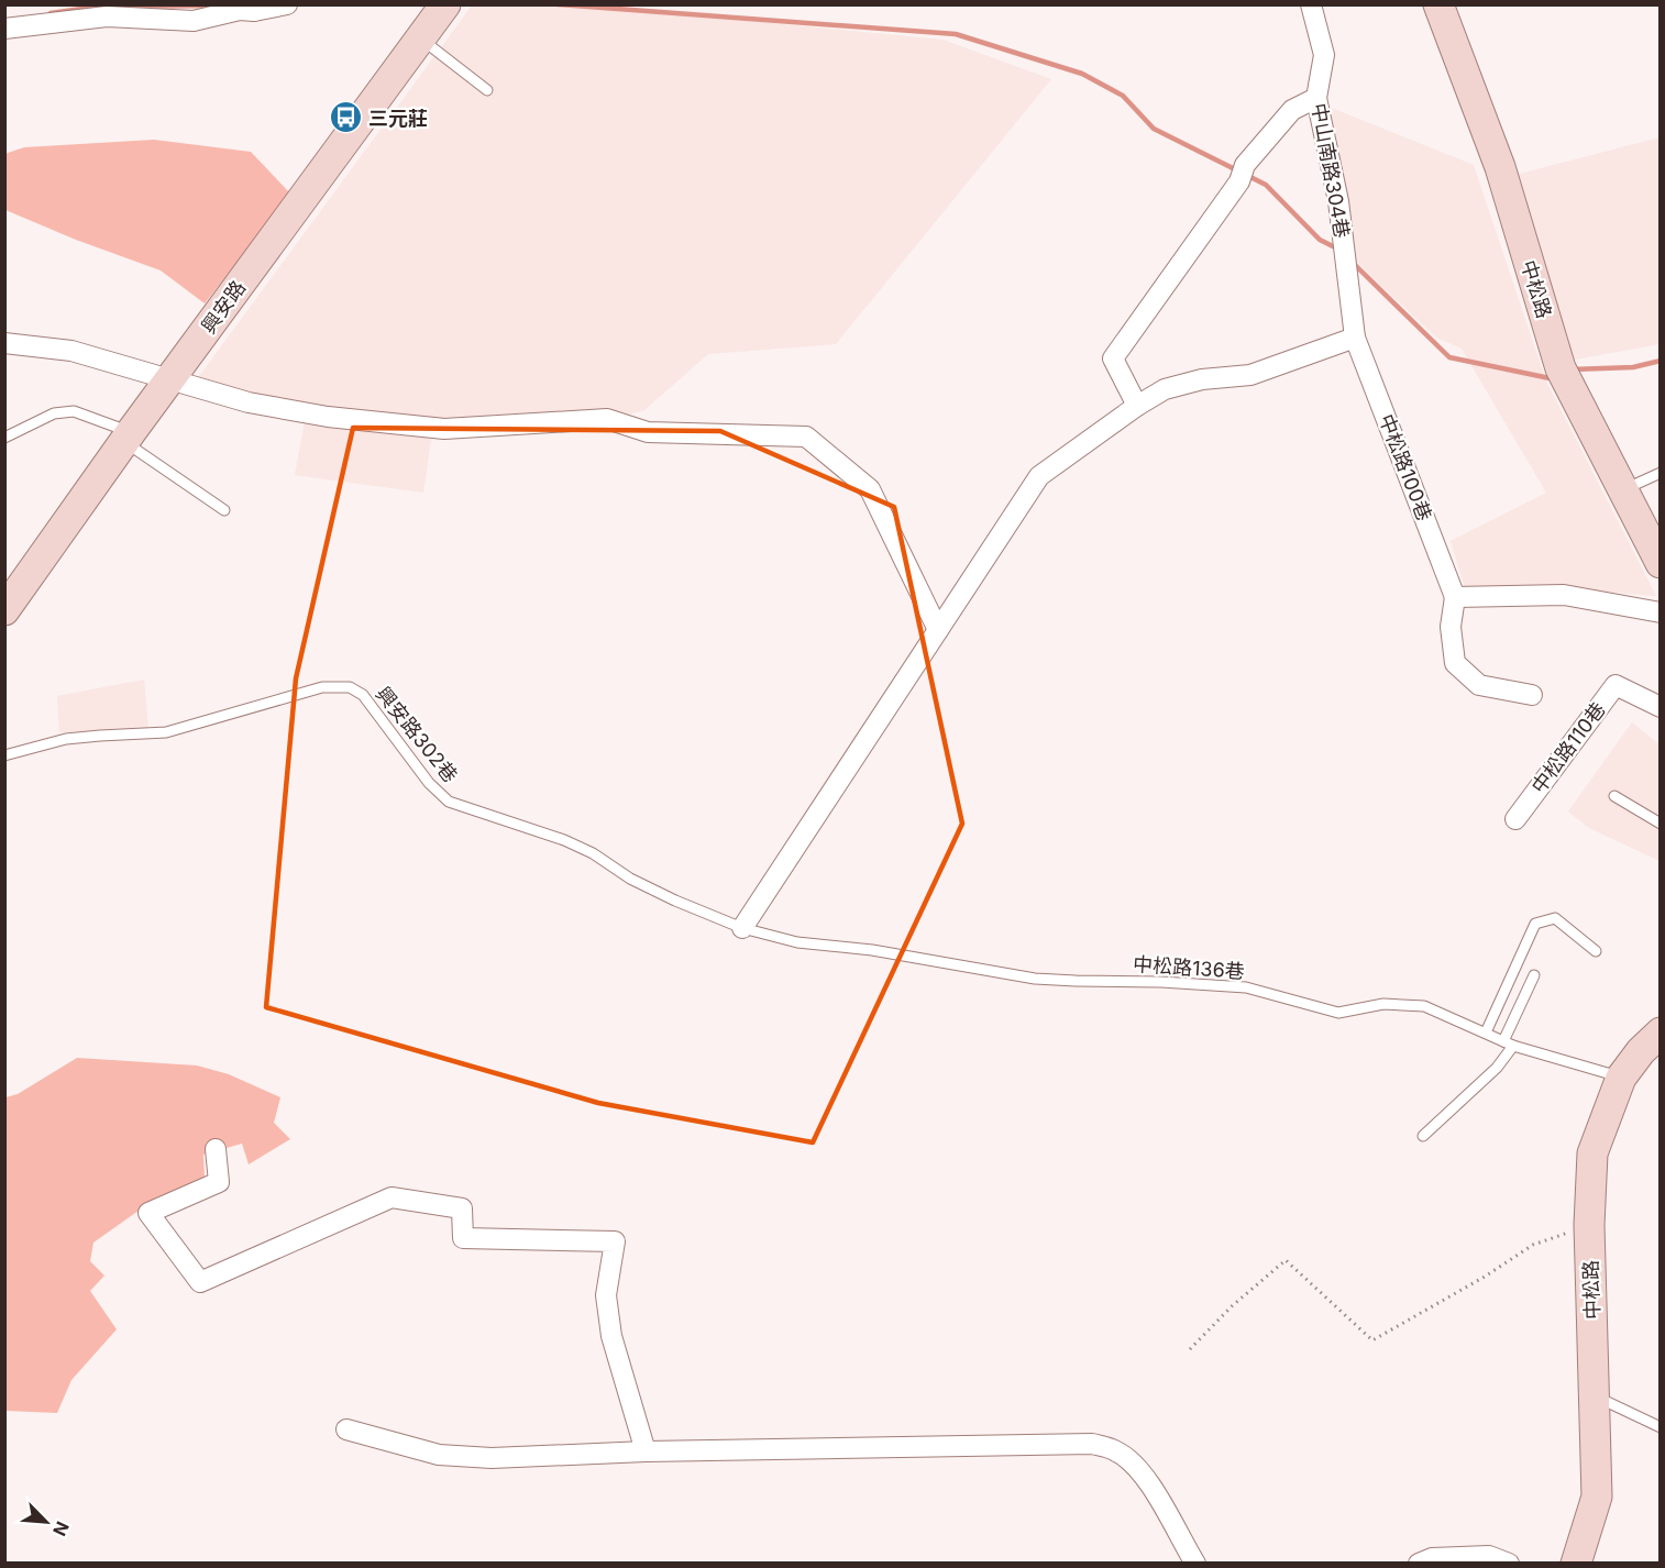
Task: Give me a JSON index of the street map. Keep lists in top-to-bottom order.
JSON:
{
  "streets": {
    "street": [
      "中山南路304巷",
      "中松路",
      "興安路",
      "中松路100巷",
      "中松路110巷"
    ],
    "lane": ["興安路302巷", "中松路136巷"]
  },
  "crossings": [
    ["中山南路304巷", "中松路100巷"],
    ["中松路", "中松路136巷"],
    ["興安路302巷", "中松路136巷"]
  ],
  "places": {
    "bus stop": ["三元莊"]
  },
  "north": "bottom right"
}
